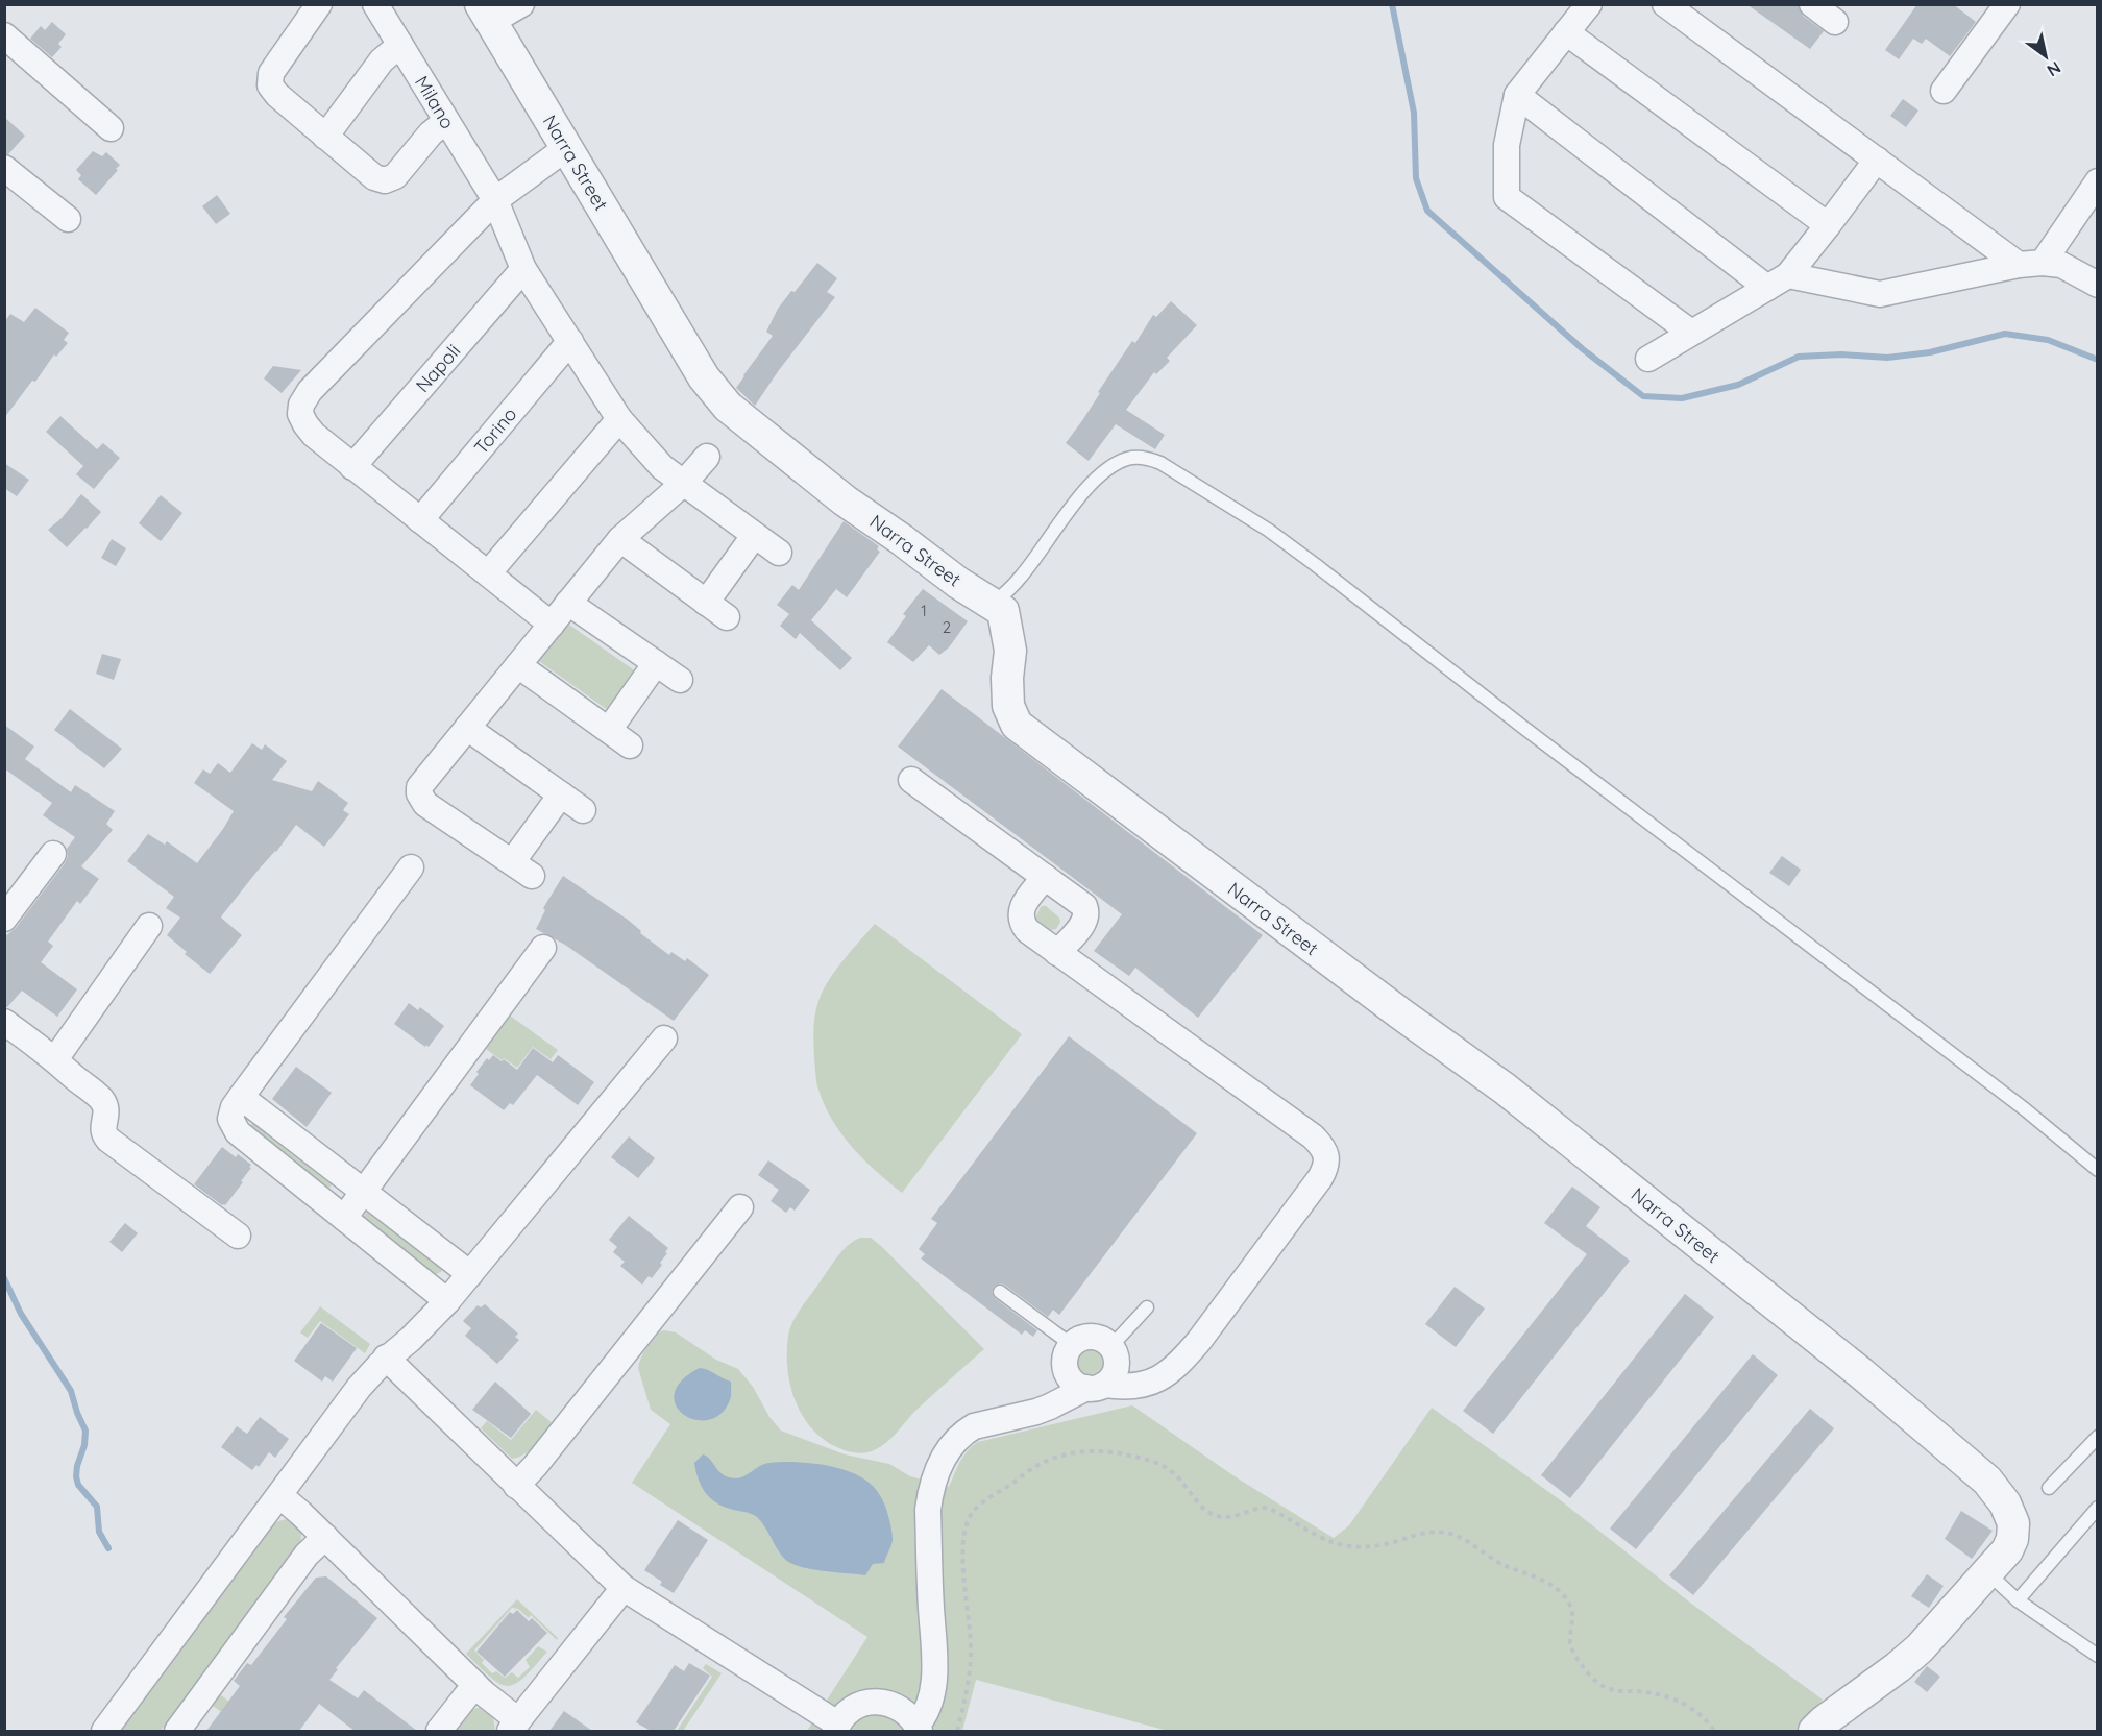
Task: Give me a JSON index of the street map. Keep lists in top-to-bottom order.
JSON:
{
  "streets": {
    "street": [
      "Milano",
      "Narra Street",
      "Napoli",
      "Torino"
    ]
  },
  "crossings": [
    ["Milano", "Napoli"],
    ["Milano", "Torino"]
  ],
  "house_numbers": ["1", "2"],
  "north": "bottom right"
}
